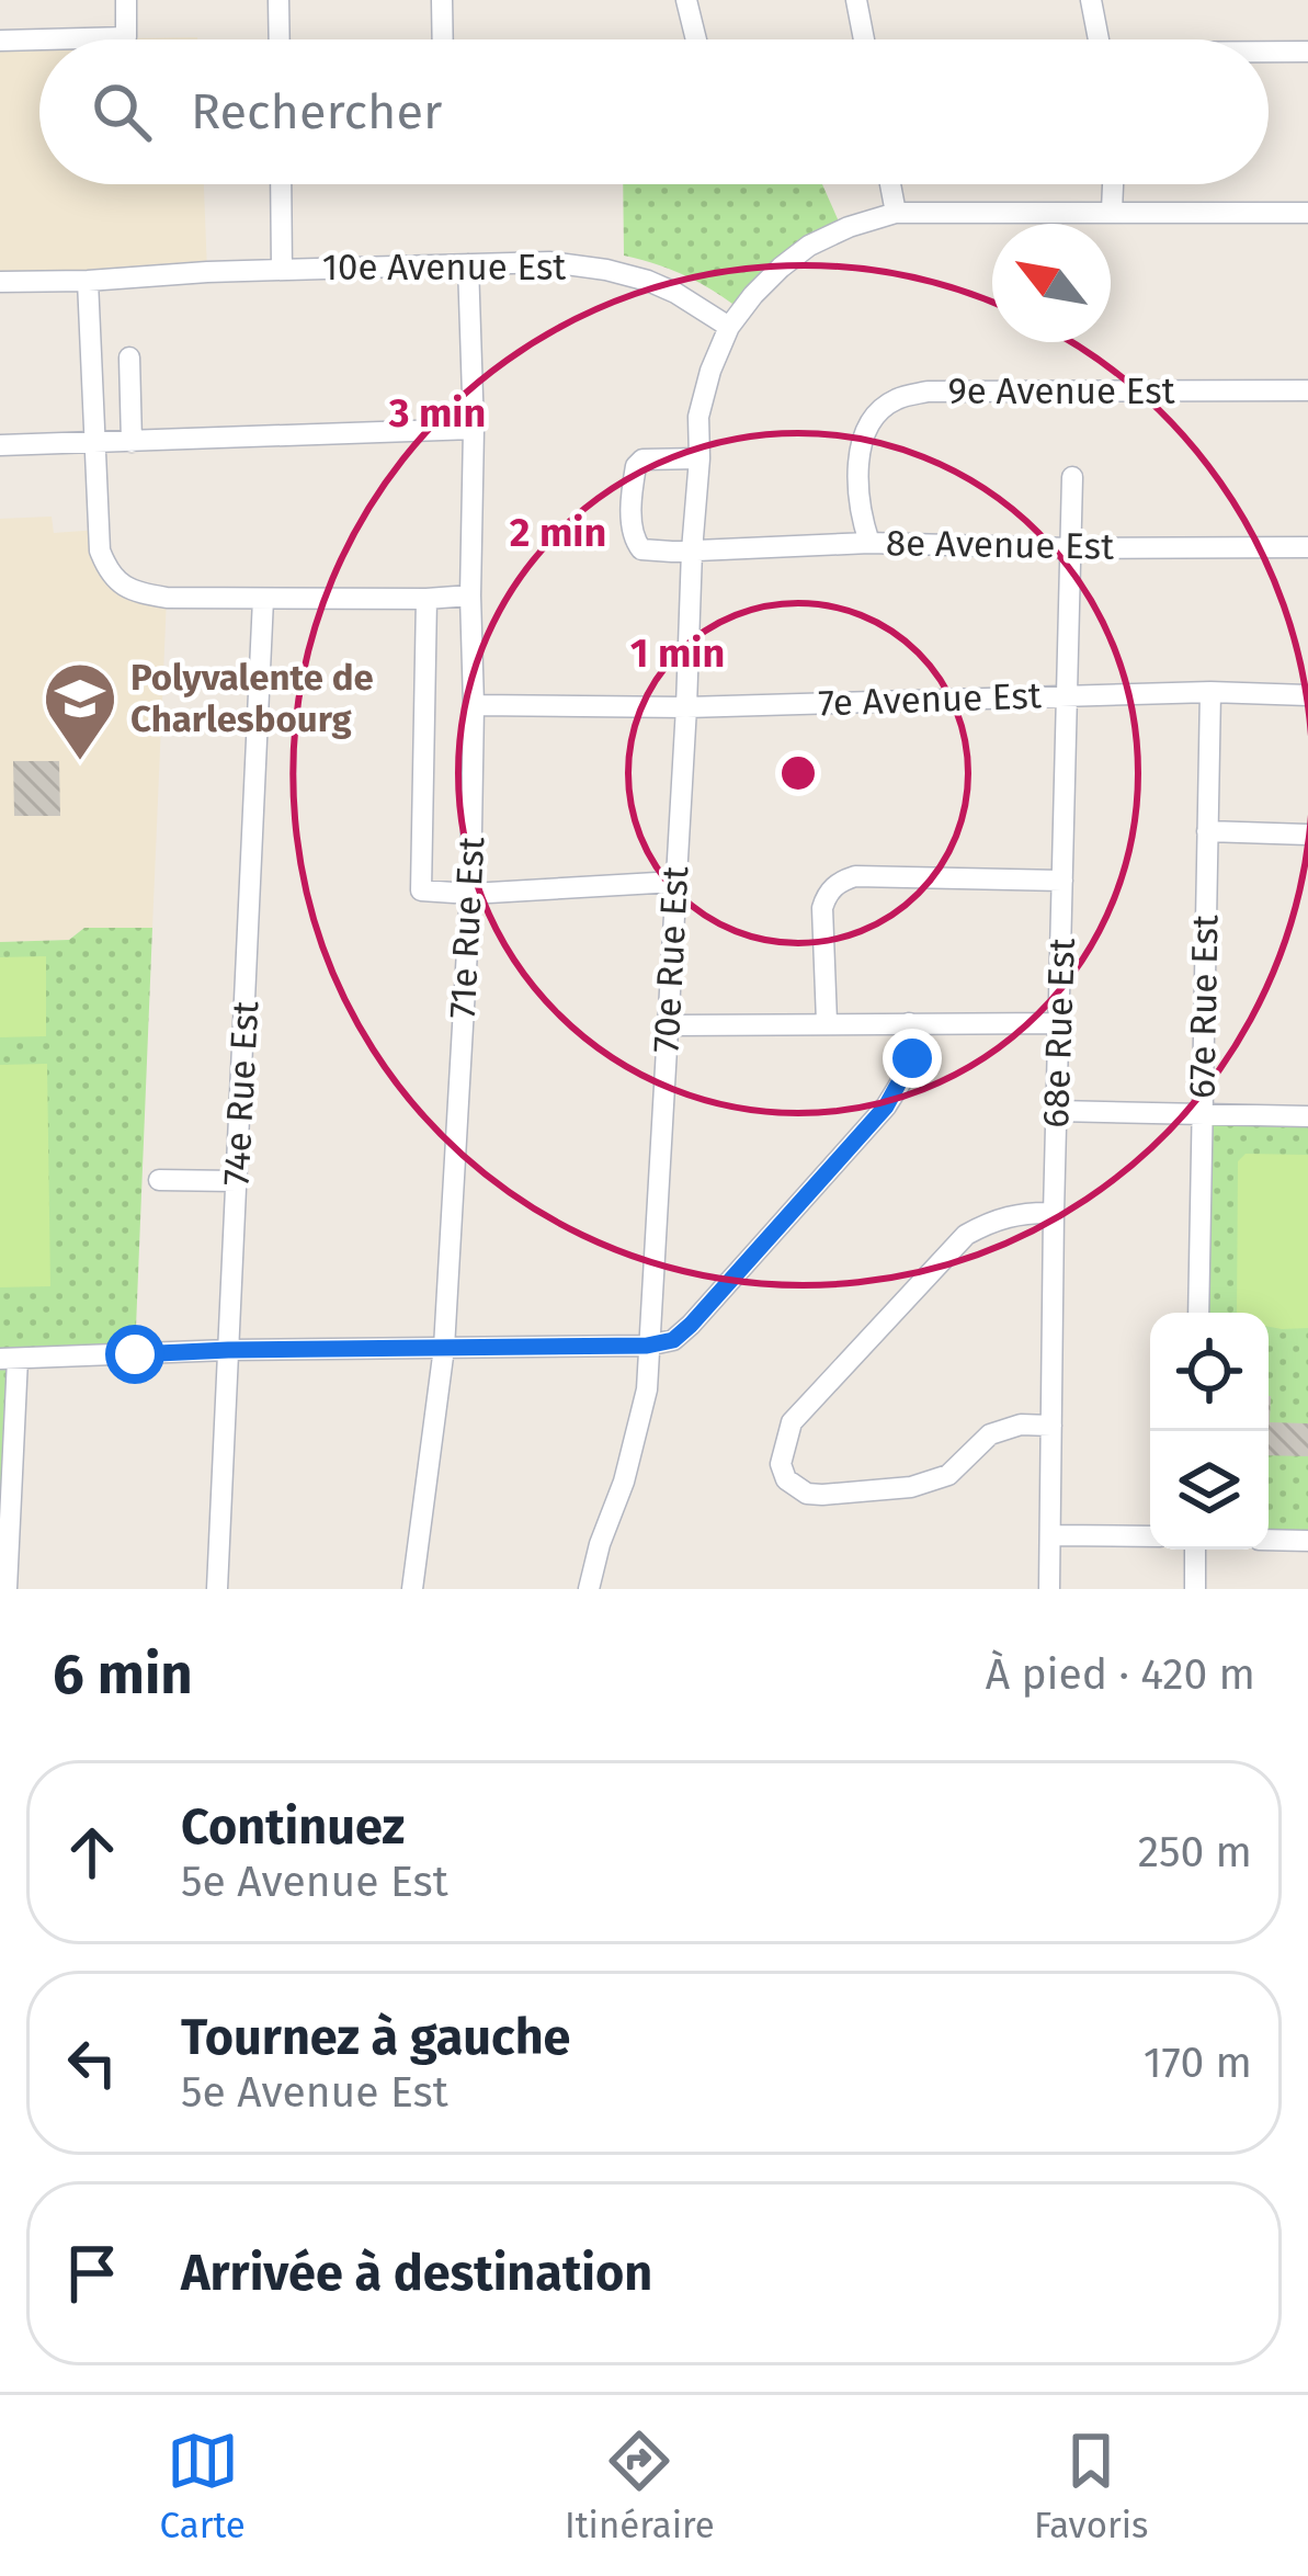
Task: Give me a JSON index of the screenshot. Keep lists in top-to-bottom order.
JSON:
{
  "streets": {
    "street": [
      "10e Avenue Est",
      "9e Avenue Est",
      "8e Avenue Est",
      "7e Avenue Est",
      "71e Rue Est",
      "70e Rue Est",
      "67e Rue Est",
      "68e Rue Est",
      "74e Rue Est"
    ]
  },
  "crossings": [
    ["10e Avenue Est", "71e Rue Est"],
    ["10e Avenue Est", "70e Rue Est"],
    ["9e Avenue Est", "8e Avenue Est"],
    ["8e Avenue Est", "70e Rue Est"],
    ["8e Avenue Est", "68e Rue Est"],
    ["7e Avenue Est", "71e Rue Est"],
    ["7e Avenue Est", "70e Rue Est"],
    ["7e Avenue Est", "67e Rue Est"],
    ["7e Avenue Est", "68e Rue Est"]
  ],
  "places": {
    "school or university": ["Polyvalente de Charlesbourg"]
  },
  "north": "top left",
  "page": {
    "search": "Rechercher",
    "heading": ["6 min", "À pied · 420 m"],
    "list": [
      ["Continuez", "5e Avenue Est", "250 m"],
      ["Tournez à gauche", "5e Avenue Est", "170 m"],
      "Arrivée à destination"
    ],
    "nav": ["Carte", "Itinéraire", "Favoris"]
  },
  "rings": ["3 min", "2 min", "1 min"]
}
